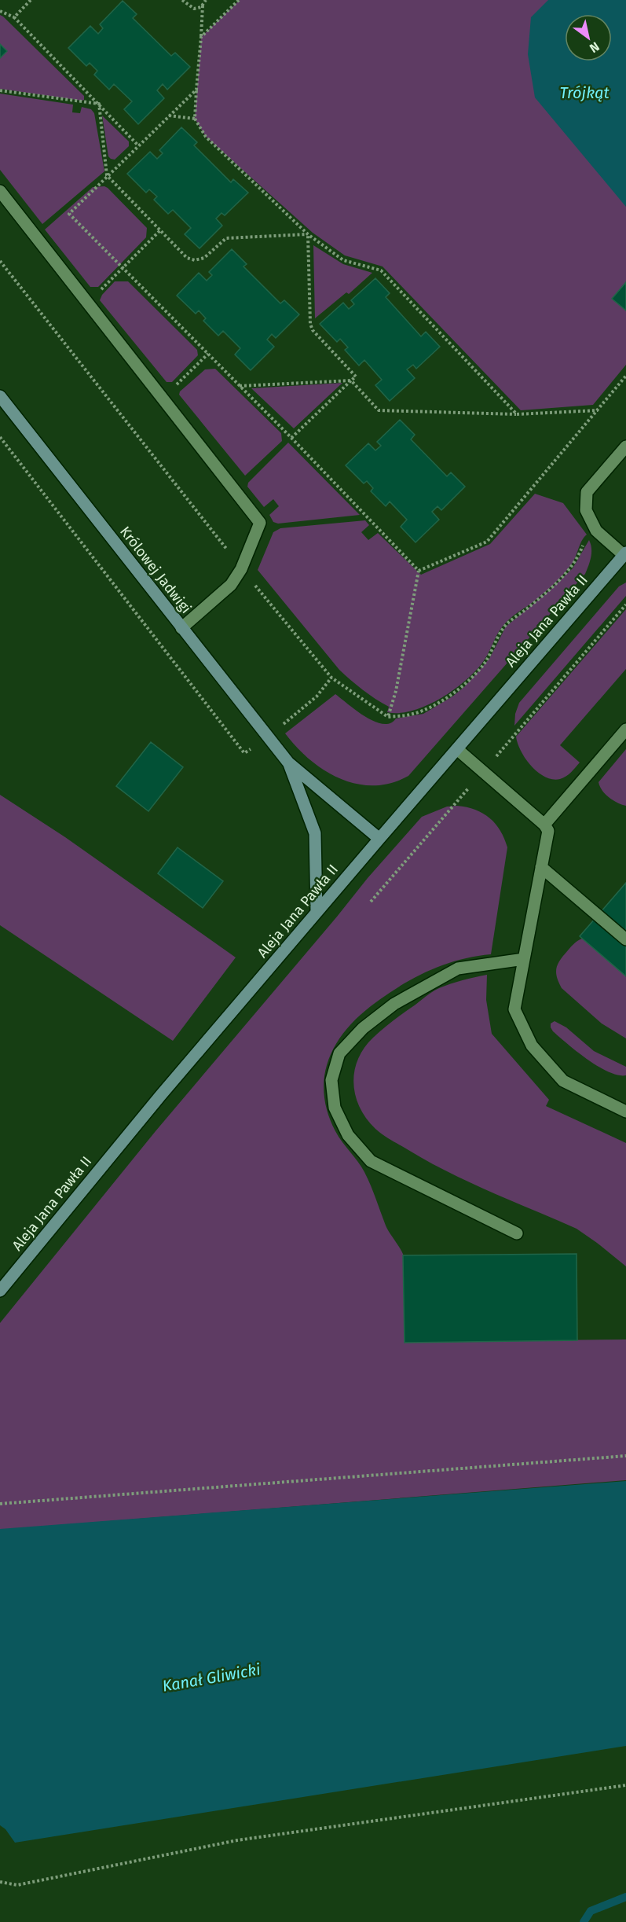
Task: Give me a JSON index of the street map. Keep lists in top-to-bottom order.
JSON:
{
  "streets": {
    "main road": ["Królowej Jadwigi", "Aleja Jana Pawła II"]
  },
  "crossings": [
    ["Królowej Jadwigi", "Aleja Jana Pawła II"]
  ],
  "water": ["Trójkąt", "Kanał Gliwicki"],
  "north": "bottom right"
}
